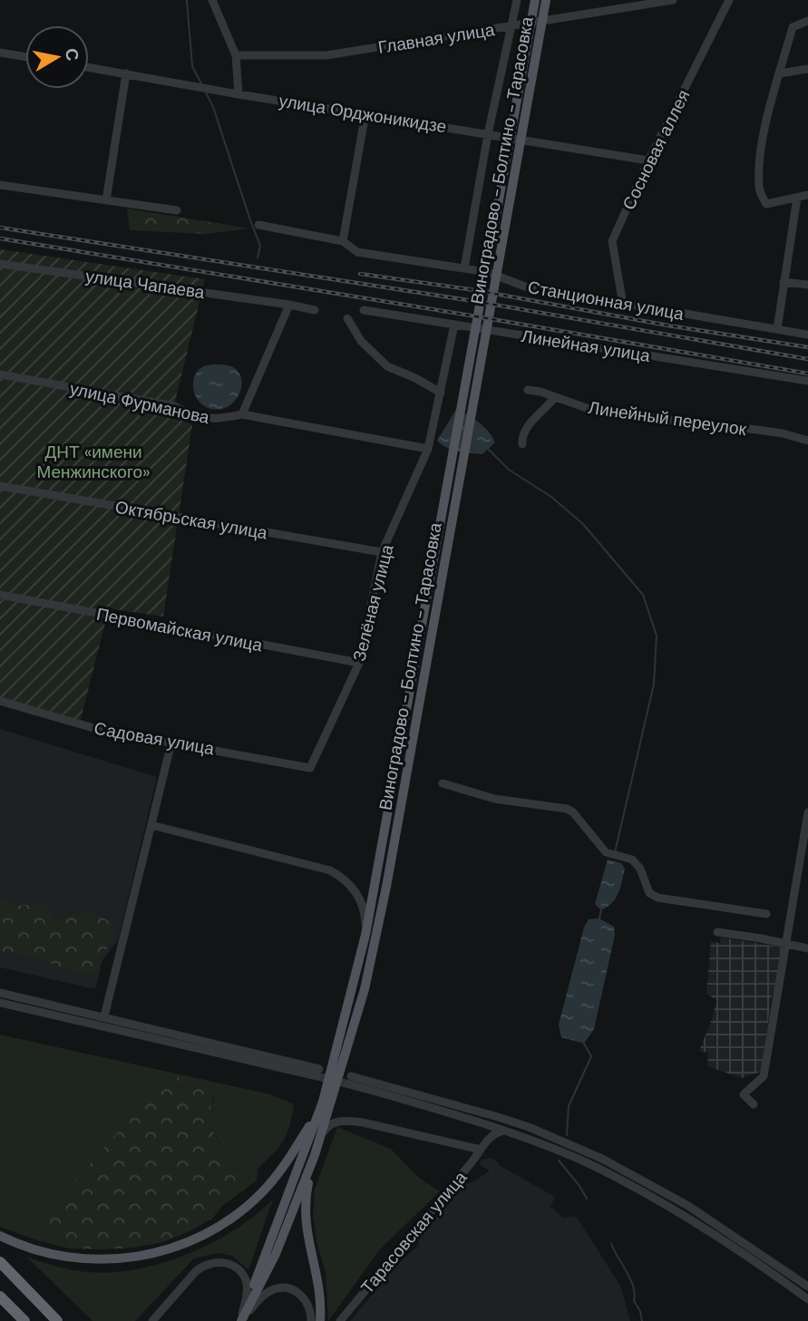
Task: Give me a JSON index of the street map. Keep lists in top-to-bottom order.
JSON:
{
  "streets": {
    "main road": ["Виноградово - Болтино - Тарасовка"],
    "street": [
      "Главная улица",
      "улица Орджоникидзе",
      "Сосновая аллея",
      "улица Чапаева",
      "Станционная улица",
      "Линейная улица",
      "улица Фурманова",
      "Линейный переулок",
      "Октябрьская улица",
      "Зелёная улица",
      "Первомайская улица",
      "Садовая улица",
      "Тарасовская улица"
    ]
  },
  "crossings": [
    ["улица Орджоникидзе", "Сосновая аллея"],
    ["Сосновая аллея", "Станционная улица"],
    ["Линейная улица", "Зелёная улица"],
    ["улица Фурманова", "Зелёная улица"],
    ["Октябрьская улица", "Зелёная улица"],
    ["Зелёная улица", "Первомайская улица"],
    ["Зелёная улица", "Садовая улица"]
  ],
  "parks": ["ДНТ «имени Менжинского»"],
  "north": "right"
}
